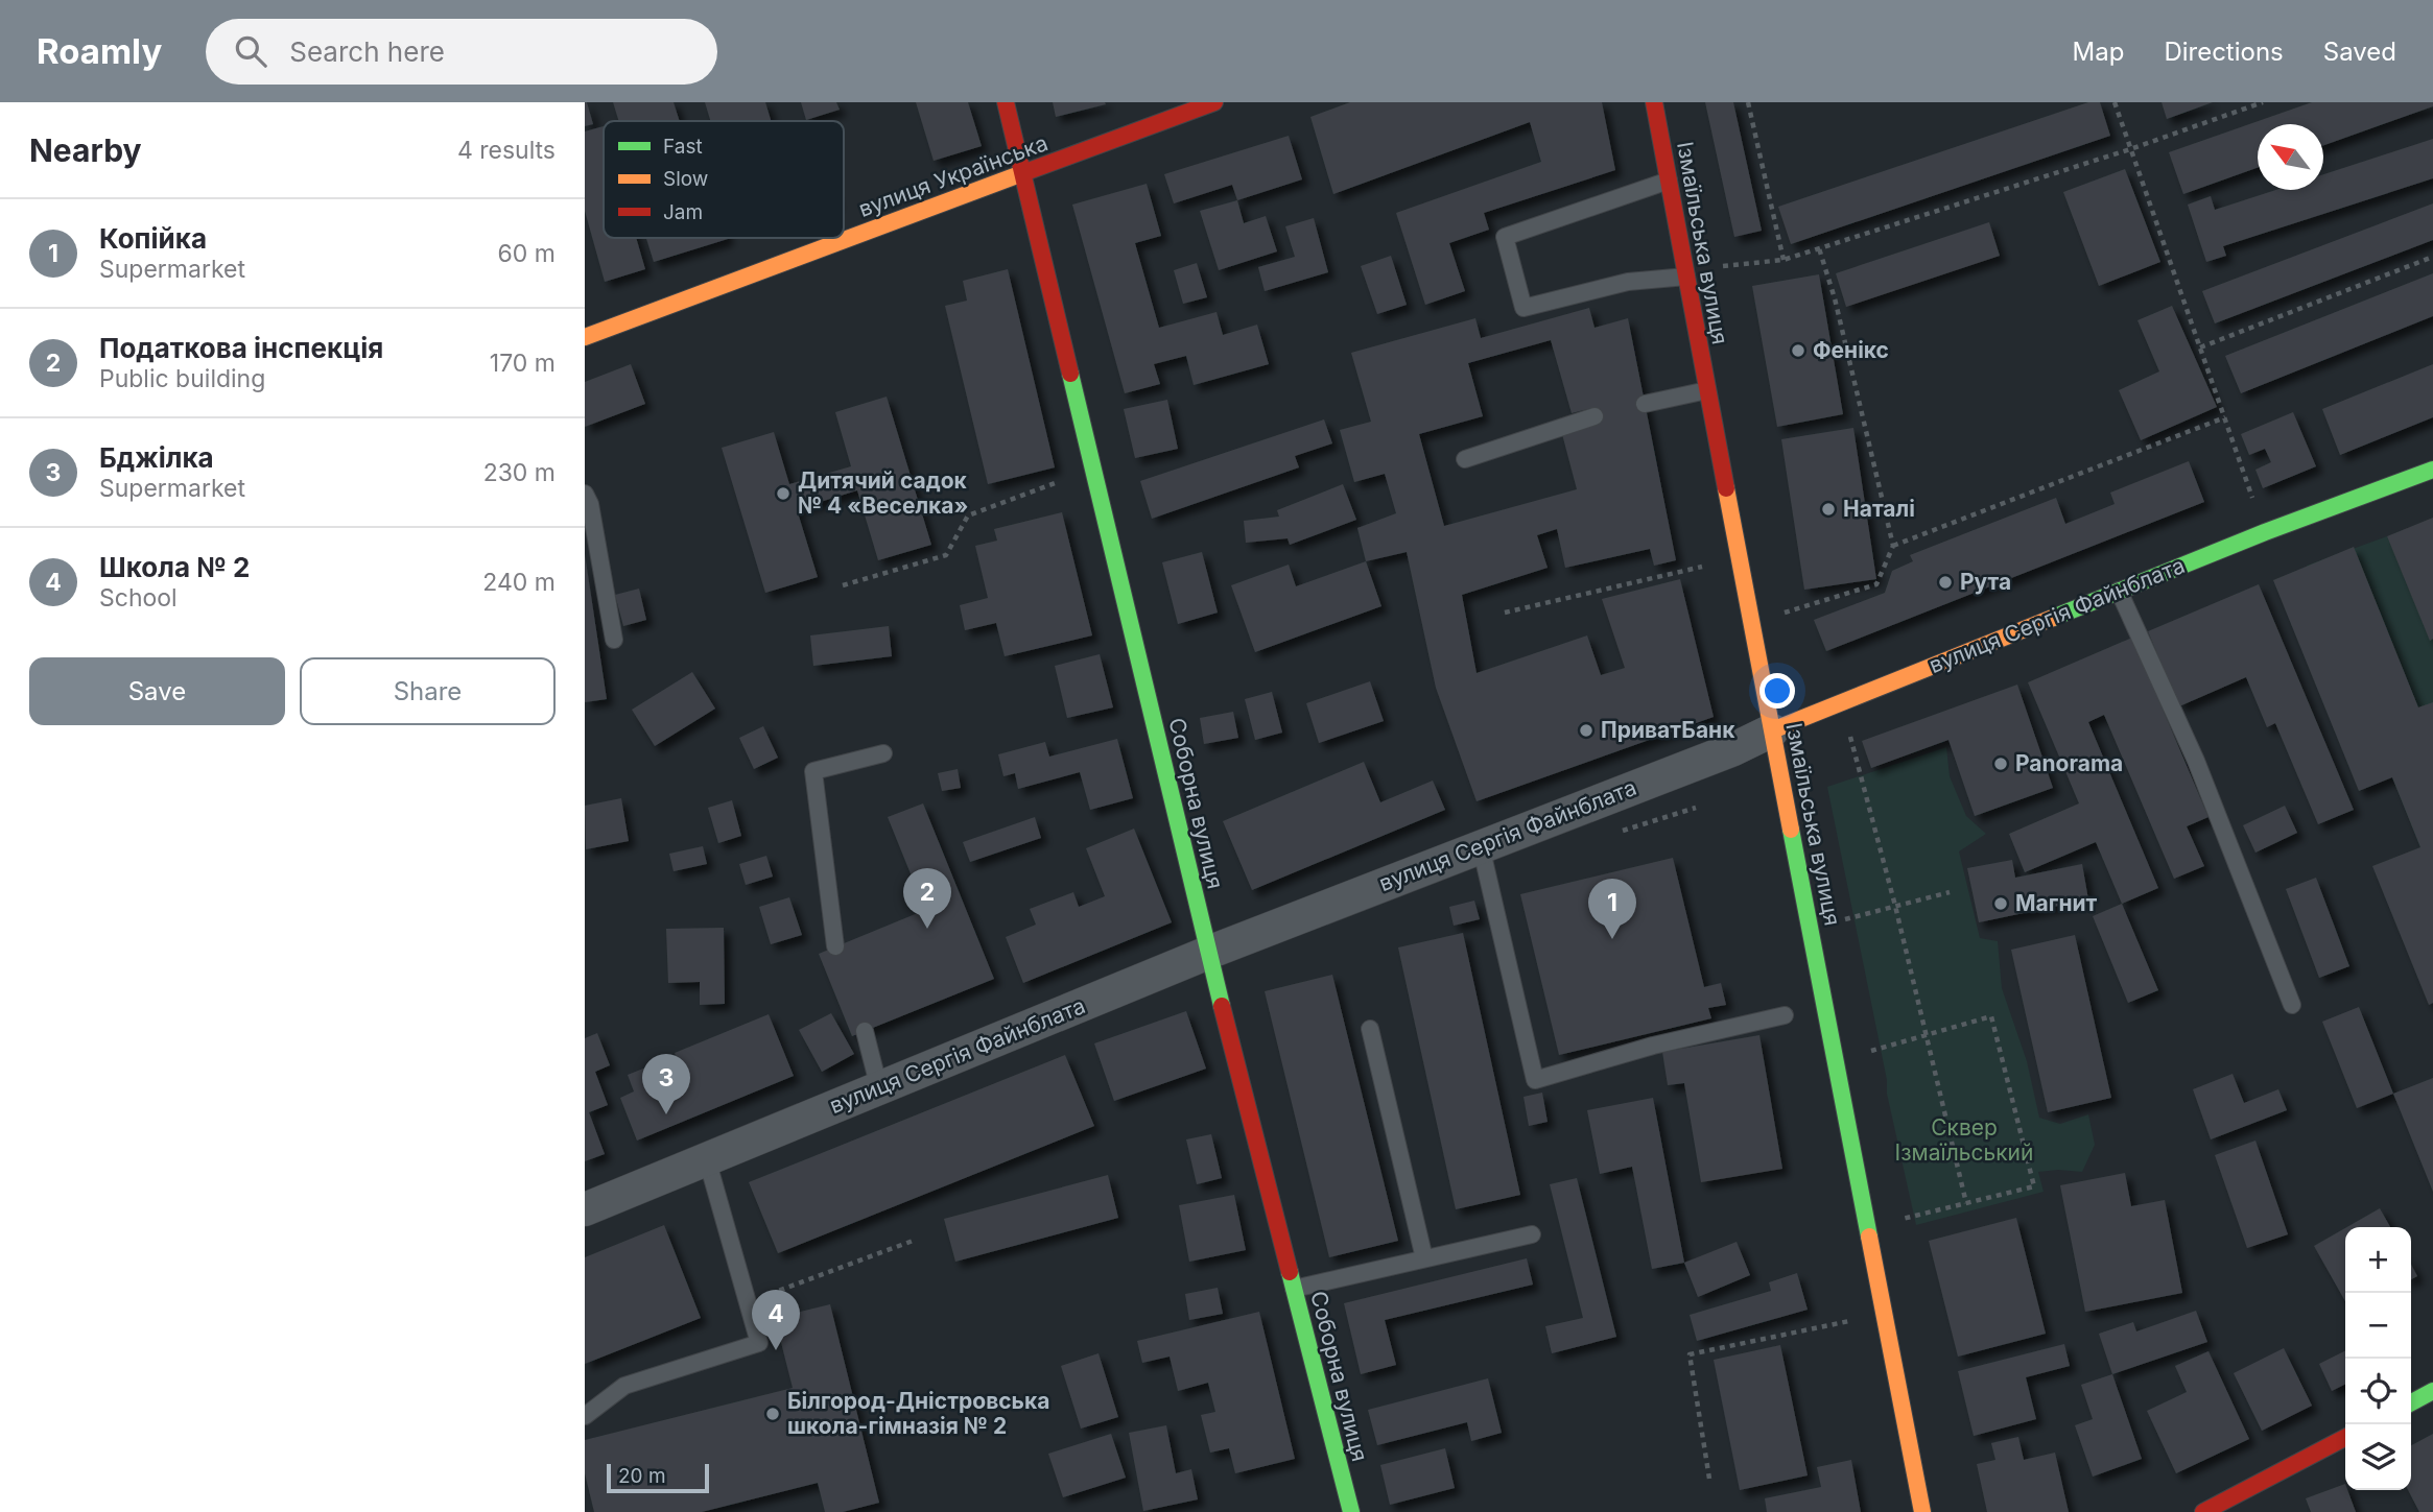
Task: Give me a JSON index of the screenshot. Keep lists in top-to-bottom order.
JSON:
{
  "streets": {
    "street": [
      "вулиця Українська",
      "Ізмаїльська вулиця",
      "вулиця Сергія Файнблата",
      "Соборна вулиця"
    ]
  },
  "crossings": [
    ["вулиця Українська", "Соборна вулиця"],
    ["Ізмаїльська вулиця", "вулиця Сергія Файнблата"],
    ["вулиця Сергія Файнблата", "Соборна вулиця"]
  ],
  "parks": ["Сквер Ізмаїльський"],
  "places": [
    "Фенікс",
    "Дитячий садок № 4 «Веселка»",
    "Наталі",
    "Рута",
    "ПриватБанк",
    "Panorama",
    "Магнит",
    "Білгород-Дністровська школа-гімназія № 2"
  ],
  "legend": ["Fast", "Slow", "Jam"],
  "scale_bar": "20 m",
  "north": "top left",
  "page": {
    "header": "Roamly",
    "search": "Search here",
    "nav": ["Map", "Directions", "Saved"],
    "heading": ["Nearby", "4 results"],
    "list": [
      {
        "mark": "1",
        "name": "Копійка",
        "note": "Supermarket",
        "value": "60 m"
      },
      {
        "mark": "2",
        "name": "Податкова інспекція",
        "note": "Public building",
        "value": "170 m"
      },
      {
        "mark": "3",
        "name": "Бджілка",
        "note": "Supermarket",
        "value": "230 m"
      },
      {
        "mark": "4",
        "name": "Школа № 2",
        "note": "School",
        "value": "240 m"
      }
    ],
    "buttons": ["Save", "Share"],
    "pins": [
      "2",
      "1",
      "3",
      "4"
    ],
    "map_buttons": ["+", "−"],
    "scale": "20 m"
  }
}
